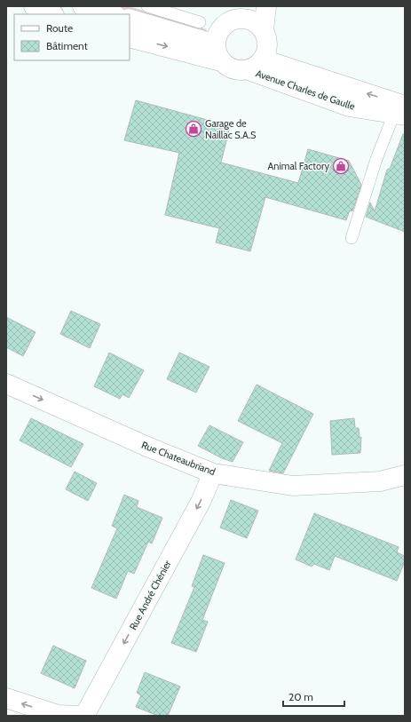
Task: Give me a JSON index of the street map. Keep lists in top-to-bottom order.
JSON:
{
  "streets": {
    "street": ["Avenue Charles de Gaulle", "Rue Chateaubriand", "Rue André Chénier"]
  },
  "crossings": [
    ["Rue Chateaubriand", "Rue André Chénier"]
  ],
  "one_way": ["Rue Chateaubriand", "Rue André Chénier"],
  "places": {
    "shop": ["Garage de Naillac S.A.S", "Animal Factory"]
  },
  "legend": ["Route", "Bâtiment"],
  "scale_bar": "20 m"
}
